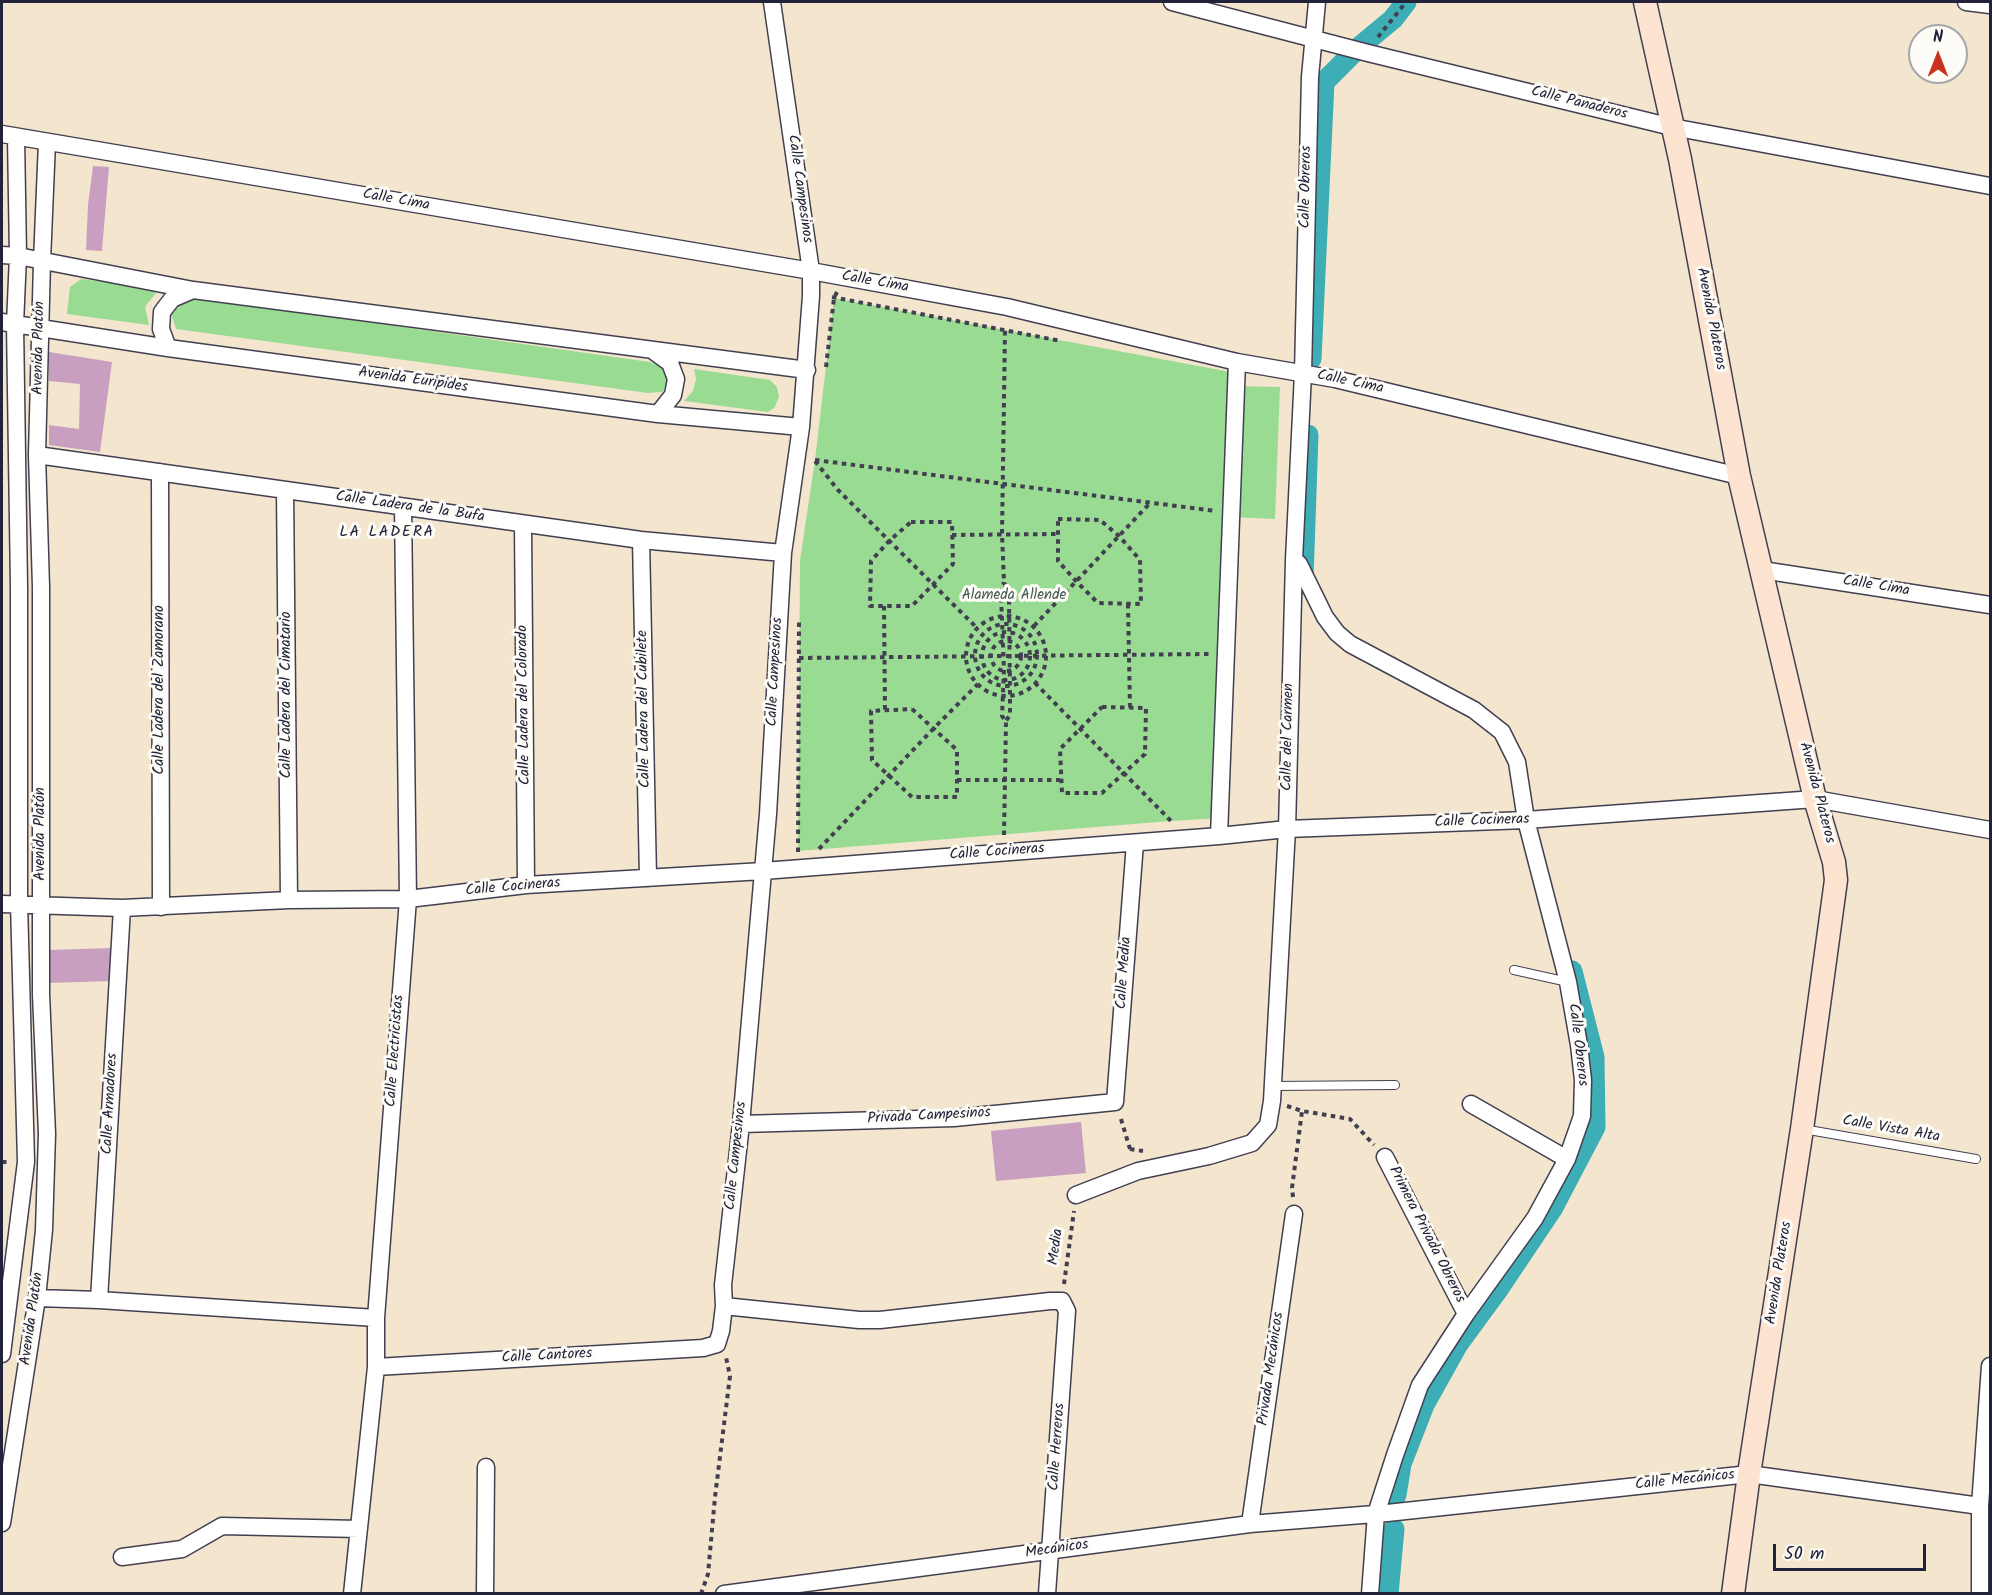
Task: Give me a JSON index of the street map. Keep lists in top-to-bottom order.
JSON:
{
  "streets": {
    "street": [
      "Calle Panaderos",
      "Calle Obreros",
      "Calle Campesinos",
      "Calle Cima",
      "Avenida Plateros",
      "Avenida Platón",
      "Avenida Euripides",
      "Calle Ladera de la Bufa",
      "Calle Ladera del Zamorano",
      "Calle Ladera del Cimatario",
      "Calle Ladera del Colorado",
      "Calle Ladera del Cubilete",
      "Calle del Carmen",
      "Calle Cocineras",
      "Calle Media",
      "Calle Electricistas",
      "Calle Armadores",
      "Privada Campesinos",
      "Primera Privada Obreros",
      "Calle Cantores",
      "Privada Mecánicos",
      "Calle Herreros",
      "Calle Mecánicos",
      "Mecánicos"
    ],
    "lane": ["Calle Vista Alta"],
    "path": ["Media"]
  },
  "crossings": [
    ["Calle Panaderos", "Calle Obreros"],
    ["Calle Panaderos", "Avenida Plateros"],
    ["Calle Obreros", "Calle Cima"],
    ["Calle Obreros", "Calle del Carmen"],
    ["Calle Obreros", "Calle Cocineras"],
    ["Calle Obreros", "Primera Privada Obreros"],
    ["Calle Obreros", "Calle Mecánicos"],
    ["Calle Obreros", "Mecánicos"],
    ["Calle Campesinos", "Calle Cima"],
    ["Calle Campesinos", "Avenida Euripides"],
    ["Calle Campesinos", "Calle Ladera de la Bufa"],
    ["Calle Campesinos", "Calle Cocineras"],
    ["Calle Campesinos", "Privada Campesinos"],
    ["Calle Campesinos", "Calle Cantores"],
    ["Calle Cima", "Avenida Plateros"],
    ["Calle Cima", "Avenida Platón"],
    ["Calle Cima", "Calle del Carmen"],
    ["Avenida Plateros", "Calle Cocineras"],
    ["Avenida Plateros", "Calle Vista Alta"],
    ["Avenida Plateros", "Calle Mecánicos"],
    ["Avenida Platón", "Avenida Euripides"],
    ["Avenida Platón", "Calle Ladera de la Bufa"],
    ["Avenida Platón", "Calle Cocineras"],
    ["Calle Ladera de la Bufa", "Calle Ladera del Zamorano"],
    ["Calle Ladera de la Bufa", "Calle Ladera del Cimatario"],
    ["Calle Ladera de la Bufa", "Calle Ladera del Colorado"],
    ["Calle Ladera de la Bufa", "Calle Ladera del Cubilete"],
    ["Calle Ladera de la Bufa", "Calle Electricistas"],
    ["Calle Ladera del Zamorano", "Calle Cocineras"],
    ["Calle Ladera del Cimatario", "Calle Cocineras"],
    ["Calle Ladera del Colorado", "Calle Cocineras"],
    ["Calle Ladera del Cubilete", "Calle Cocineras"],
    ["Calle del Carmen", "Calle Cocineras"],
    ["Calle del Carmen", "Media"],
    ["Calle Cocineras", "Calle Media"],
    ["Calle Cocineras", "Calle Electricistas"],
    ["Calle Cocineras", "Calle Armadores"],
    ["Calle Media", "Privada Campesinos"],
    ["Calle Electricistas", "Calle Cantores"],
    ["Media", "Calle Herreros"],
    ["Privada Mecánicos", "Mecánicos"],
    ["Calle Herreros", "Mecánicos"],
    ["Calle Mecánicos", "Mecánicos"]
  ],
  "districts": ["LA LADERA"],
  "parks": ["Alameda Allende"],
  "scale_bar": "50 m",
  "north": "top"
}
